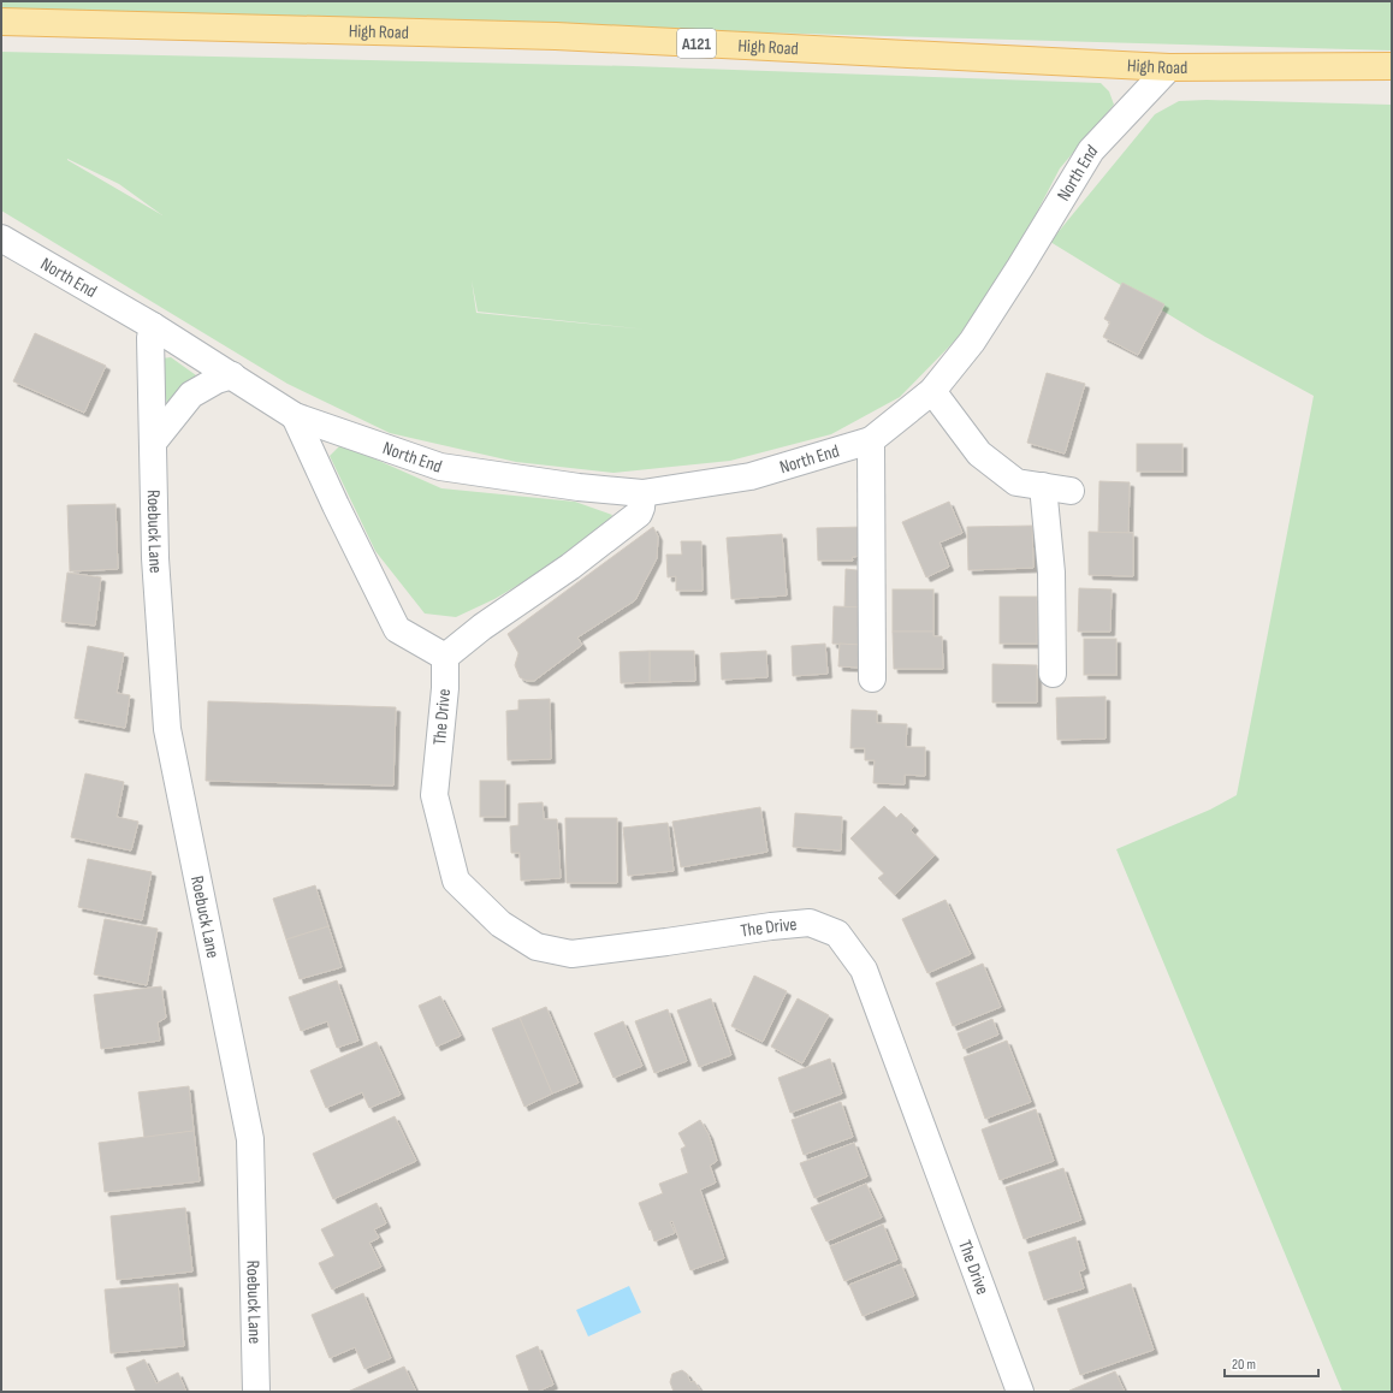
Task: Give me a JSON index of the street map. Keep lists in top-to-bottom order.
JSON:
{
  "streets": {
    "main road": ["High Road", "A121"],
    "street": ["North End", "Roebuck Lane", "The Drive"]
  },
  "crossings": [
    ["High Road", "North End"],
    ["North End", "Roebuck Lane"]
  ],
  "scale_bar": "20 m"
}
